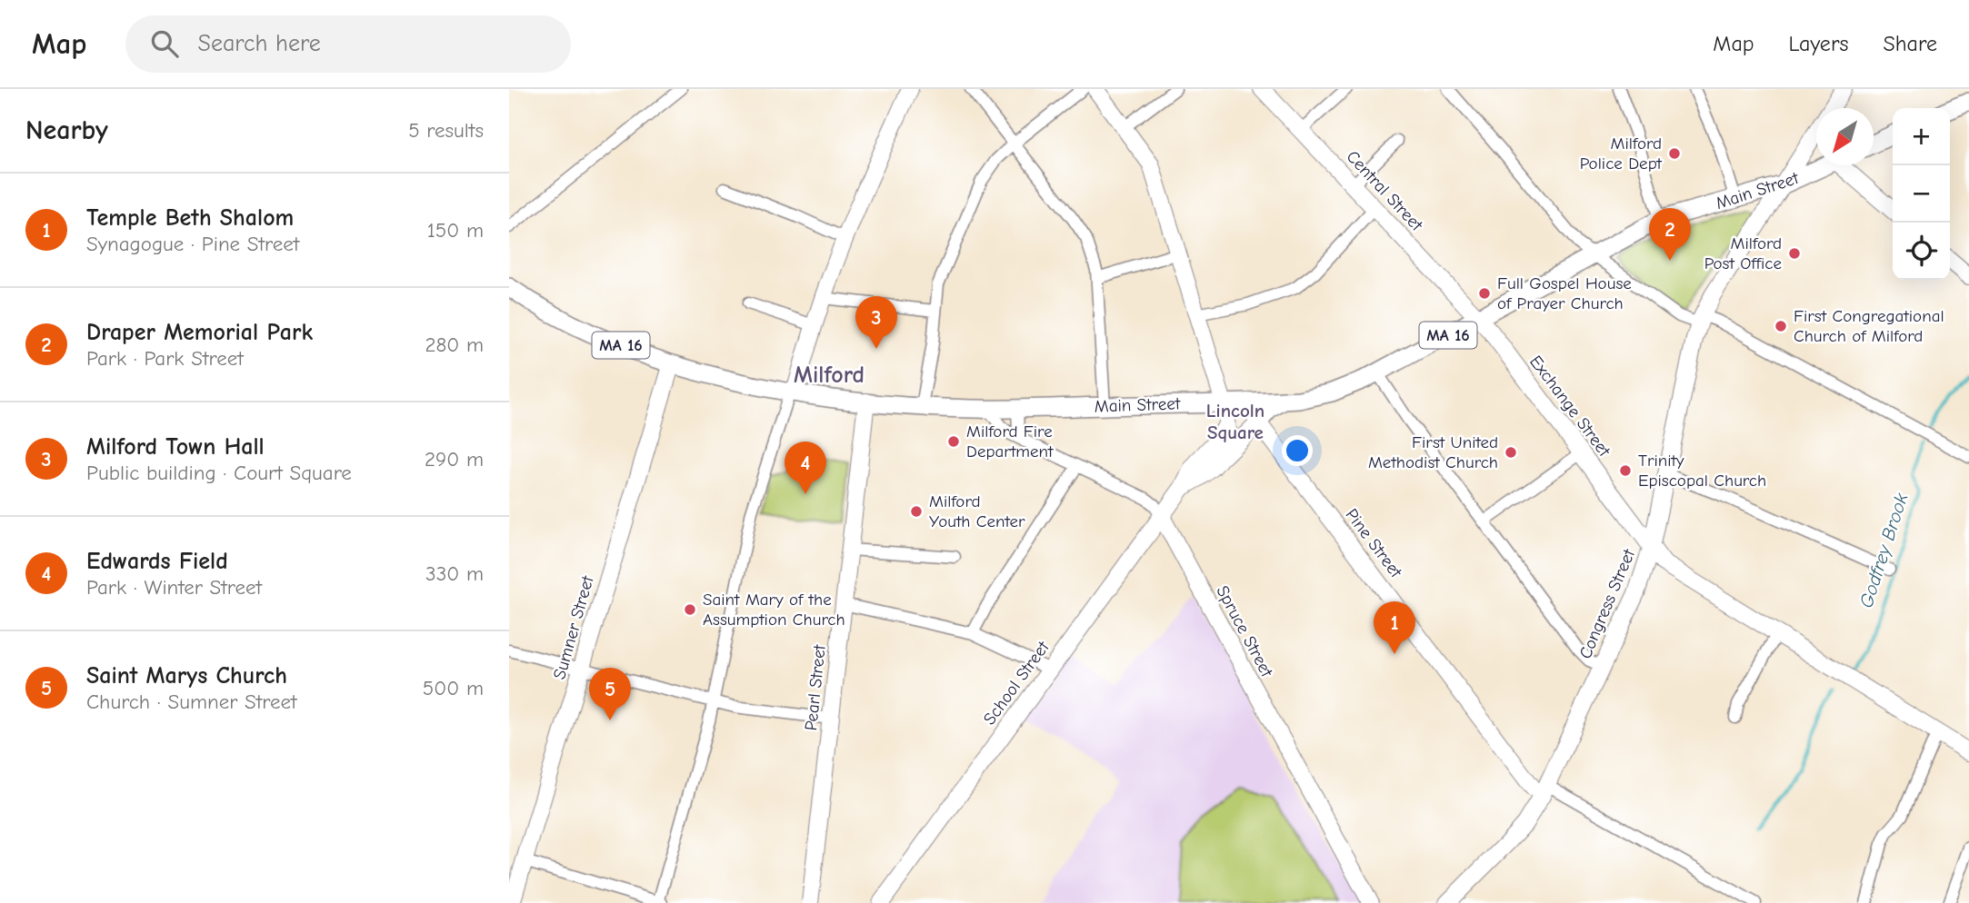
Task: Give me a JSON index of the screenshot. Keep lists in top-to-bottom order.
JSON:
{
  "streets": {
    "main road": [
      "Central Street",
      "Main Street",
      "MA 16",
      "Exchange Street",
      "Pine Street",
      "Congress Street",
      "Sumner Street",
      "Spruce Street",
      "School Street",
      "Pearl Street"
    ]
  },
  "crossings": [
    ["Central Street", "Main Street"],
    ["Central Street", "Exchange Street"],
    ["Main Street", "Exchange Street"],
    ["Main Street", "Pine Street"],
    ["Main Street", "Congress Street"],
    ["Main Street", "Sumner Street"],
    ["Main Street", "Spruce Street"],
    ["Main Street", "Pearl Street"],
    ["Exchange Street", "Congress Street"],
    ["Pine Street", "Congress Street"],
    ["Pine Street", "School Street"],
    ["Spruce Street", "School Street"]
  ],
  "districts": ["Milford", "Lincoln Square"],
  "water": ["Godfrey Brook"],
  "places": [
    "Milford Police Dept",
    "Milford Post Office",
    "Full Gospel House of Prayer Church",
    "First Congregational Church of Milford",
    "Milford Fire Department",
    "First United Methodist Church",
    "Trinity Episcopal Church",
    "Milford Youth Center",
    "Saint Mary of the Assumption Church"
  ],
  "north": "bottom left",
  "page": {
    "header": "Map",
    "search": "Search here",
    "nav": ["Map", "Layers", "Share"],
    "heading": ["Nearby", "5 results"],
    "map_buttons": ["+", "−"],
    "list": [
      {
        "mark": "1",
        "name": "Temple Beth Shalom",
        "note": "Synagogue · Pine Street",
        "value": "150 m"
      },
      {
        "mark": "2",
        "name": "Draper Memorial Park",
        "note": "Park · Park Street",
        "value": "280 m"
      },
      {
        "mark": "3",
        "name": "Milford Town Hall",
        "note": "Public building · Court Square",
        "value": "290 m"
      },
      {
        "mark": "4",
        "name": "Edwards Field",
        "note": "Park · Winter Street",
        "value": "330 m"
      },
      {
        "mark": "5",
        "name": "Saint Marys Church",
        "note": "Church · Sumner Street",
        "value": "500 m"
      }
    ],
    "pins": [
      "2",
      "3",
      "4",
      "1",
      "5"
    ]
  }
}
